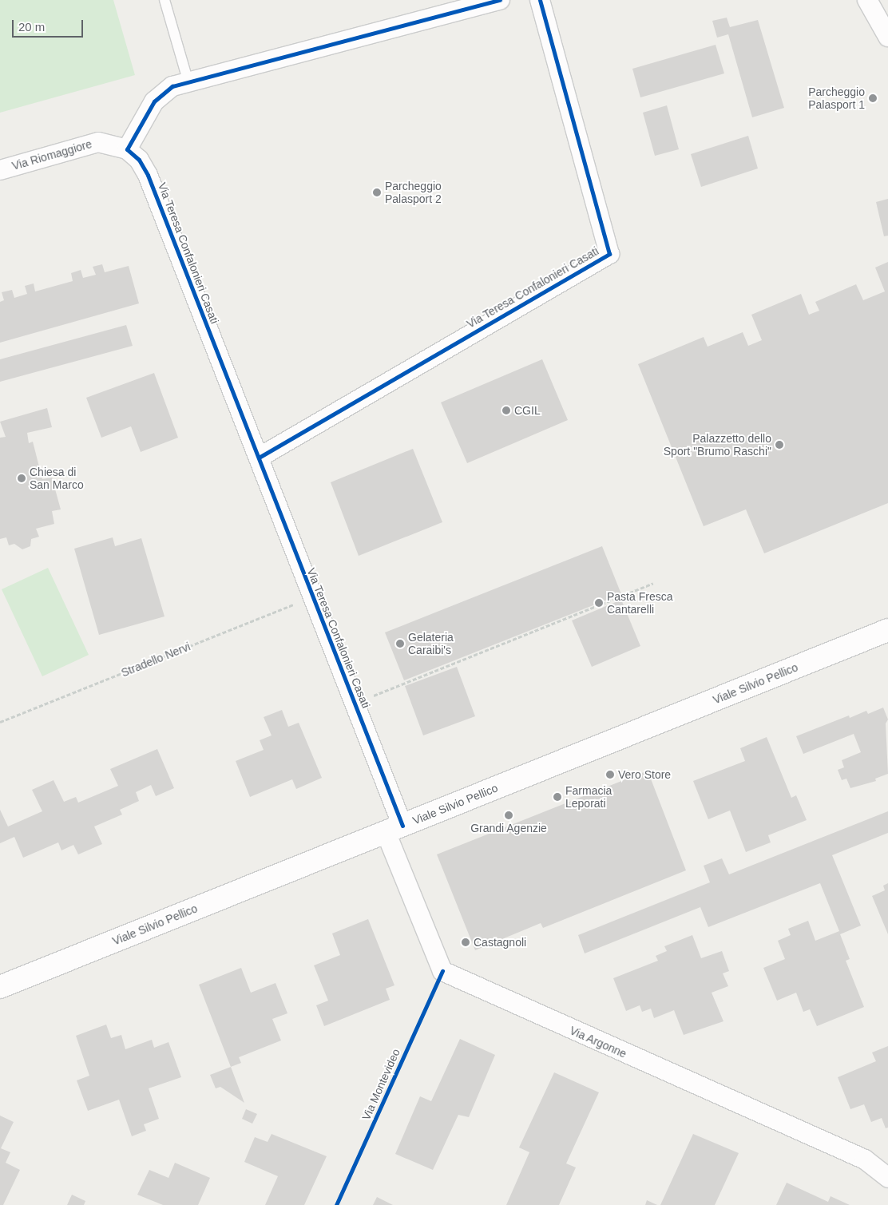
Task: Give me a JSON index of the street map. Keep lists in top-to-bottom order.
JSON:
{
  "streets": {
    "main road": ["Viale Silvio Pellico"],
    "street": ["Via Riomaggiore", "Via Teresa Confalonieri Casati", "Via Argonne"],
    "path": ["Stradello Nervi"],
    "cycle path": ["Via Montevideo"]
  },
  "crossings": [
    ["Via Riomaggiore", "Via Teresa Confalonieri Casati"],
    ["Via Teresa Confalonieri Casati", "Stradello Nervi"],
    ["Via Teresa Confalonieri Casati", "Viale Silvio Pellico"],
    ["Via Teresa Confalonieri Casati", "Via Argonne"],
    ["Viale Silvio Pellico", "Via Argonne"]
  ],
  "places": [
    "Parcheggio Palasport 1",
    "Parcheggio Palasport 2",
    "CGIL",
    "Palazzetto dello Sport \"Brumo Raschi\"",
    "Chiesa di San Marco",
    "Pasta Fresca Cantarelli",
    "Gelateria Caraibi's",
    "Vero Store",
    "Farmacia Leporati",
    "Grandi Agenzie",
    "Castagnoli"
  ],
  "scale_bar": "20 m"
}
